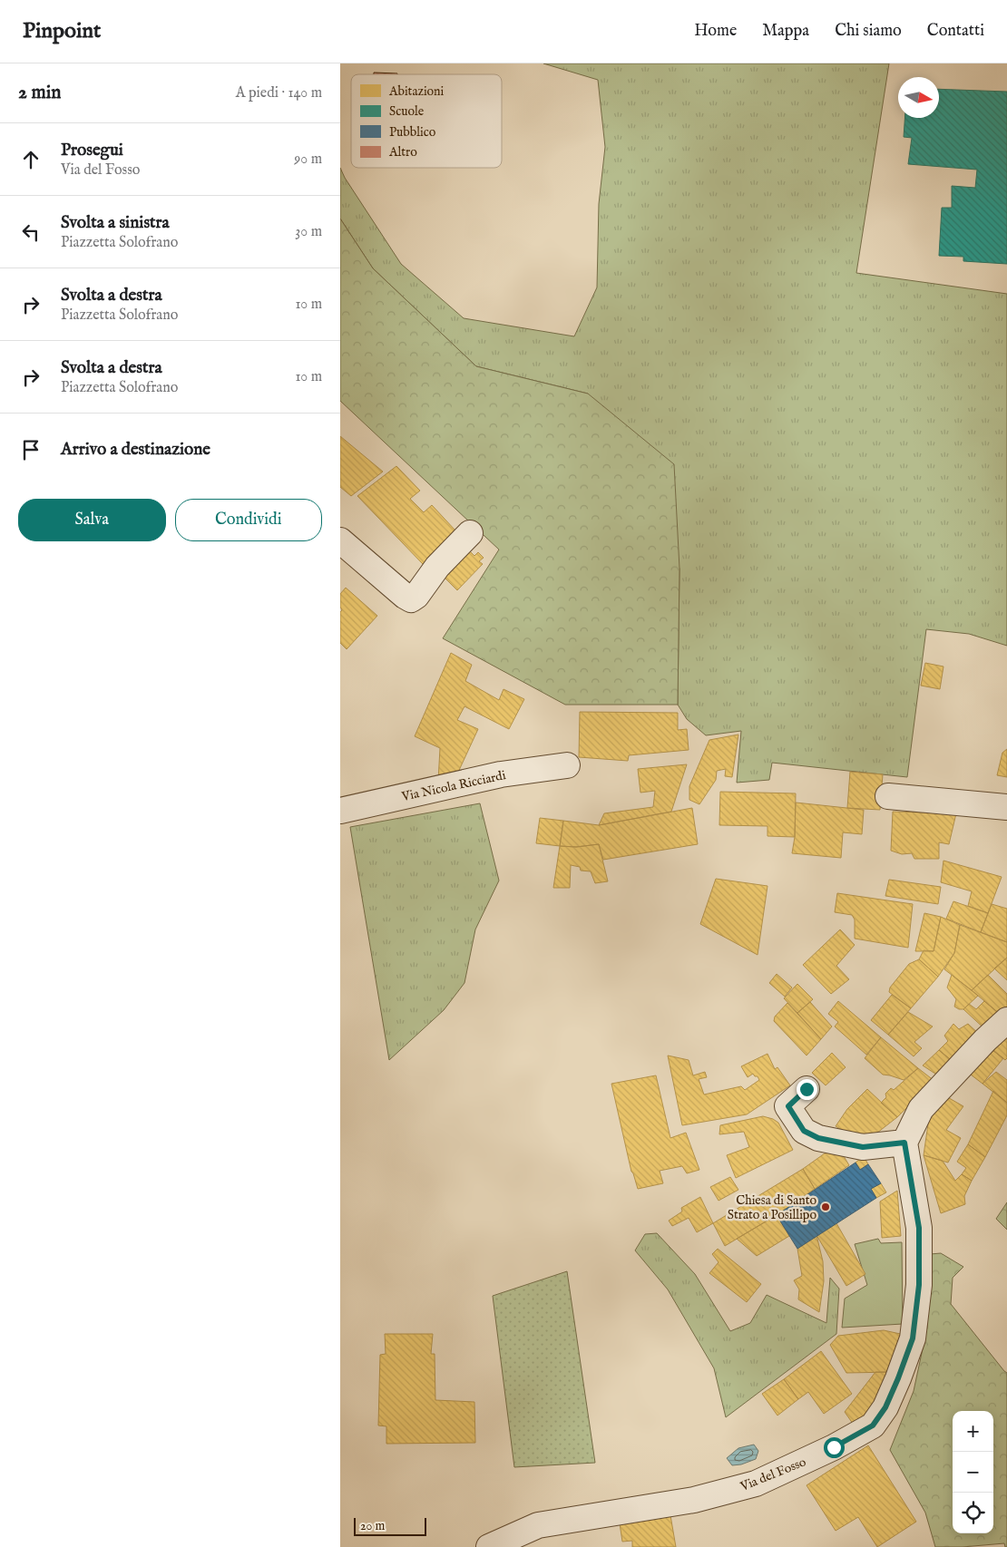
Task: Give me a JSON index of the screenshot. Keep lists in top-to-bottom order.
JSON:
{
  "streets": {
    "street": ["Via Nicola Ricciardi", "Via del Fosso"]
  },
  "places": ["Chiesa di Santo Strato a Posillipo"],
  "legend": [
    "Abitazioni",
    "Scuole",
    "Pubblico",
    "Altro"
  ],
  "scale_bar": "20 m",
  "north": "right",
  "page": {
    "header": "Pinpoint",
    "nav": [
      "Home",
      "Mappa",
      "Chi siamo",
      "Contatti"
    ],
    "heading": ["2 min", "A piedi · 140 m"],
    "list": [
      ["Prosegui", "Via del Fosso", "90 m"],
      ["Svolta a sinistra", "Piazzetta Solofrano", "30 m"],
      ["Svolta a destra", "Piazzetta Solofrano", "10 m"],
      ["Svolta a destra", "Piazzetta Solofrano", "10 m"],
      "Arrivo a destinazione"
    ],
    "buttons": ["Salva", "Condividi"],
    "map_buttons": ["+", "−"],
    "scale": "20 m"
  }
}
